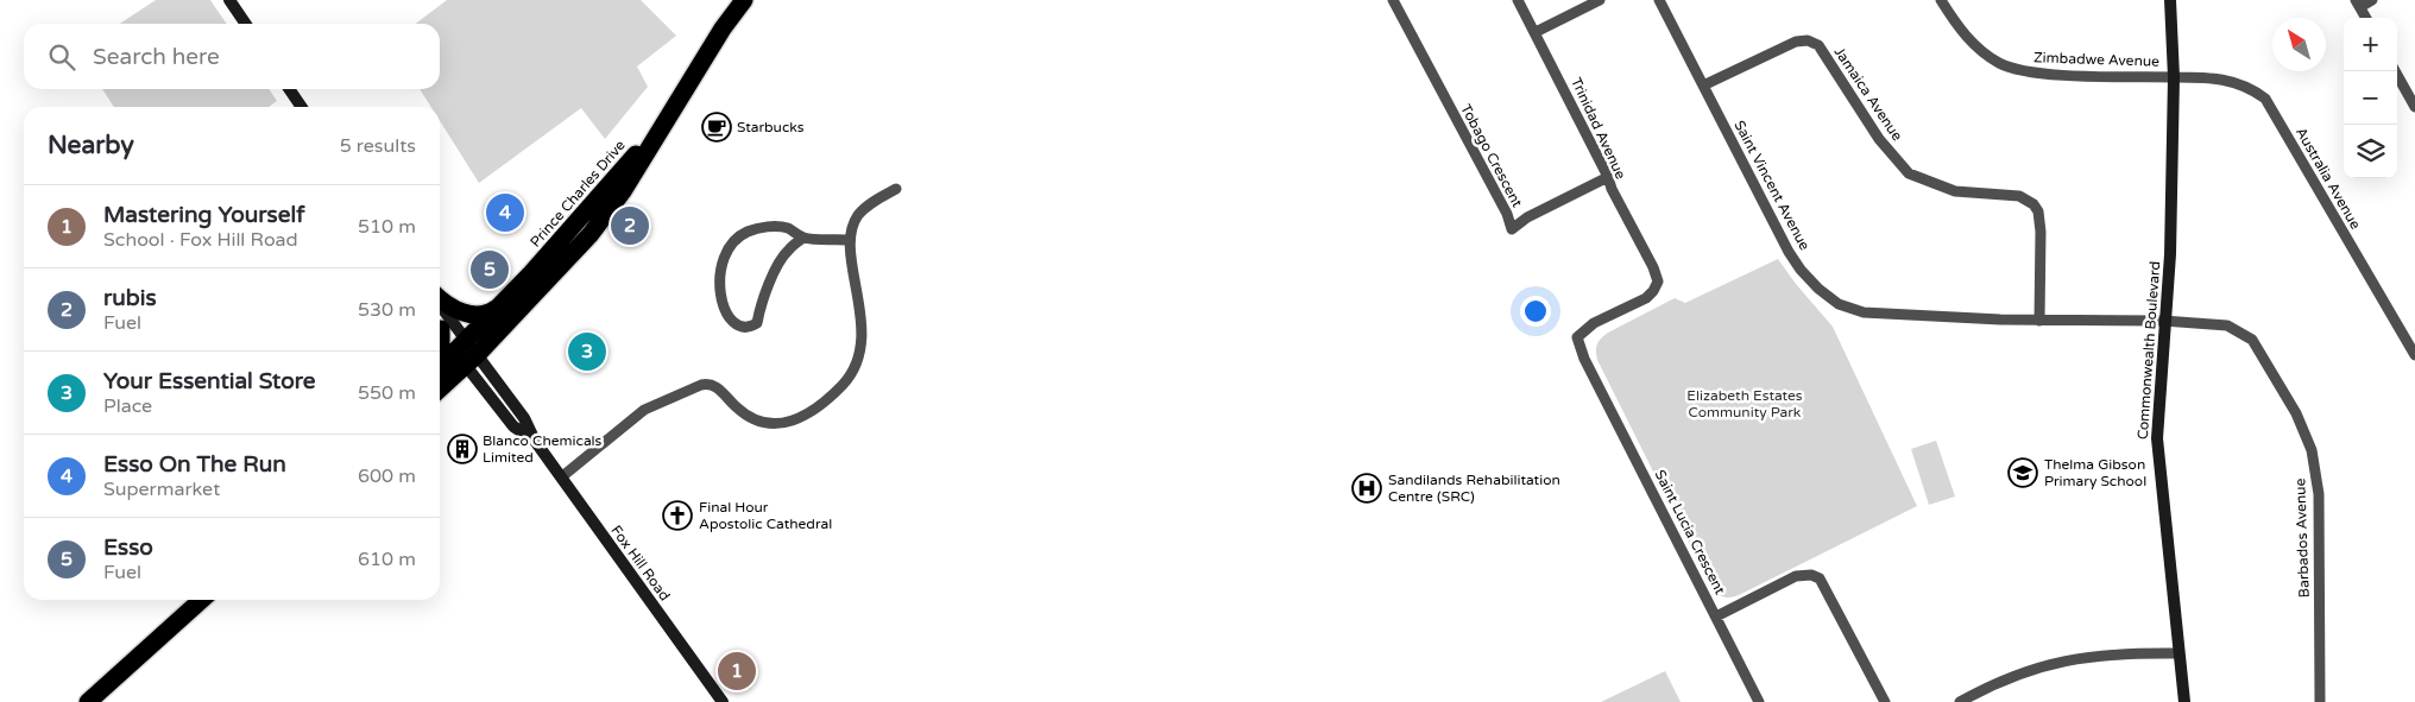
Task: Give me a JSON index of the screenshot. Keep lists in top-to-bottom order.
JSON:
{
  "streets": {
    "highway": ["Prince Charles Drive"],
    "street": [
      "Zimbadwe Avenue",
      "Jamaica Avenue",
      "Trinidad Avenue",
      "Tobago Crescent",
      "Australia Avenue",
      "Saint Vincent Avenue",
      "Commonwealth Boulevard",
      "Saint Lucia Crescent",
      "Barbados Avenue",
      "Fox Hill Road"
    ]
  },
  "crossings": [
    ["Zimbadwe Avenue", "Australia Avenue"],
    ["Zimbadwe Avenue", "Commonwealth Boulevard"],
    ["Jamaica Avenue", "Saint Vincent Avenue"],
    ["Trinidad Avenue", "Tobago Crescent"],
    ["Trinidad Avenue", "Saint Lucia Crescent"],
    ["Australia Avenue", "Commonwealth Boulevard"],
    ["Saint Vincent Avenue", "Commonwealth Boulevard"],
    ["Saint Vincent Avenue", "Barbados Avenue"],
    ["Prince Charles Drive", "Fox Hill Road"],
    ["Commonwealth Boulevard", "Barbados Avenue"]
  ],
  "parks": ["Elizabeth Estates Community Park"],
  "places": {
    "cafe": ["Starbucks"],
    "building": ["Blanco Chemicals Limited"],
    "school or university": ["Thelma Gibson Primary School"],
    "hospital": ["Sandilands Rehabilitation Centre (SRC)"],
    "church": ["Final Hour Apostolic Cathedral"]
  },
  "north": "top left",
  "page": {
    "map_buttons": ["+", "−"],
    "search": "Search here",
    "heading": ["Nearby", "5 results"],
    "list": [
      {
        "mark": "1",
        "name": "Mastering Yourself",
        "note": "School · Fox Hill Road",
        "value": "510 m"
      },
      {
        "mark": "2",
        "name": "rubis",
        "note": "Fuel",
        "value": "530 m"
      },
      {
        "mark": "3",
        "name": "Your Essential Store",
        "note": "Place",
        "value": "550 m"
      },
      {
        "mark": "4",
        "name": "Esso On The Run",
        "note": "Supermarket",
        "value": "600 m"
      },
      {
        "mark": "5",
        "name": "Esso",
        "note": "Fuel",
        "value": "610 m"
      }
    ],
    "pins": [
      "4",
      "2",
      "5",
      "3",
      "1"
    ]
  }
}
